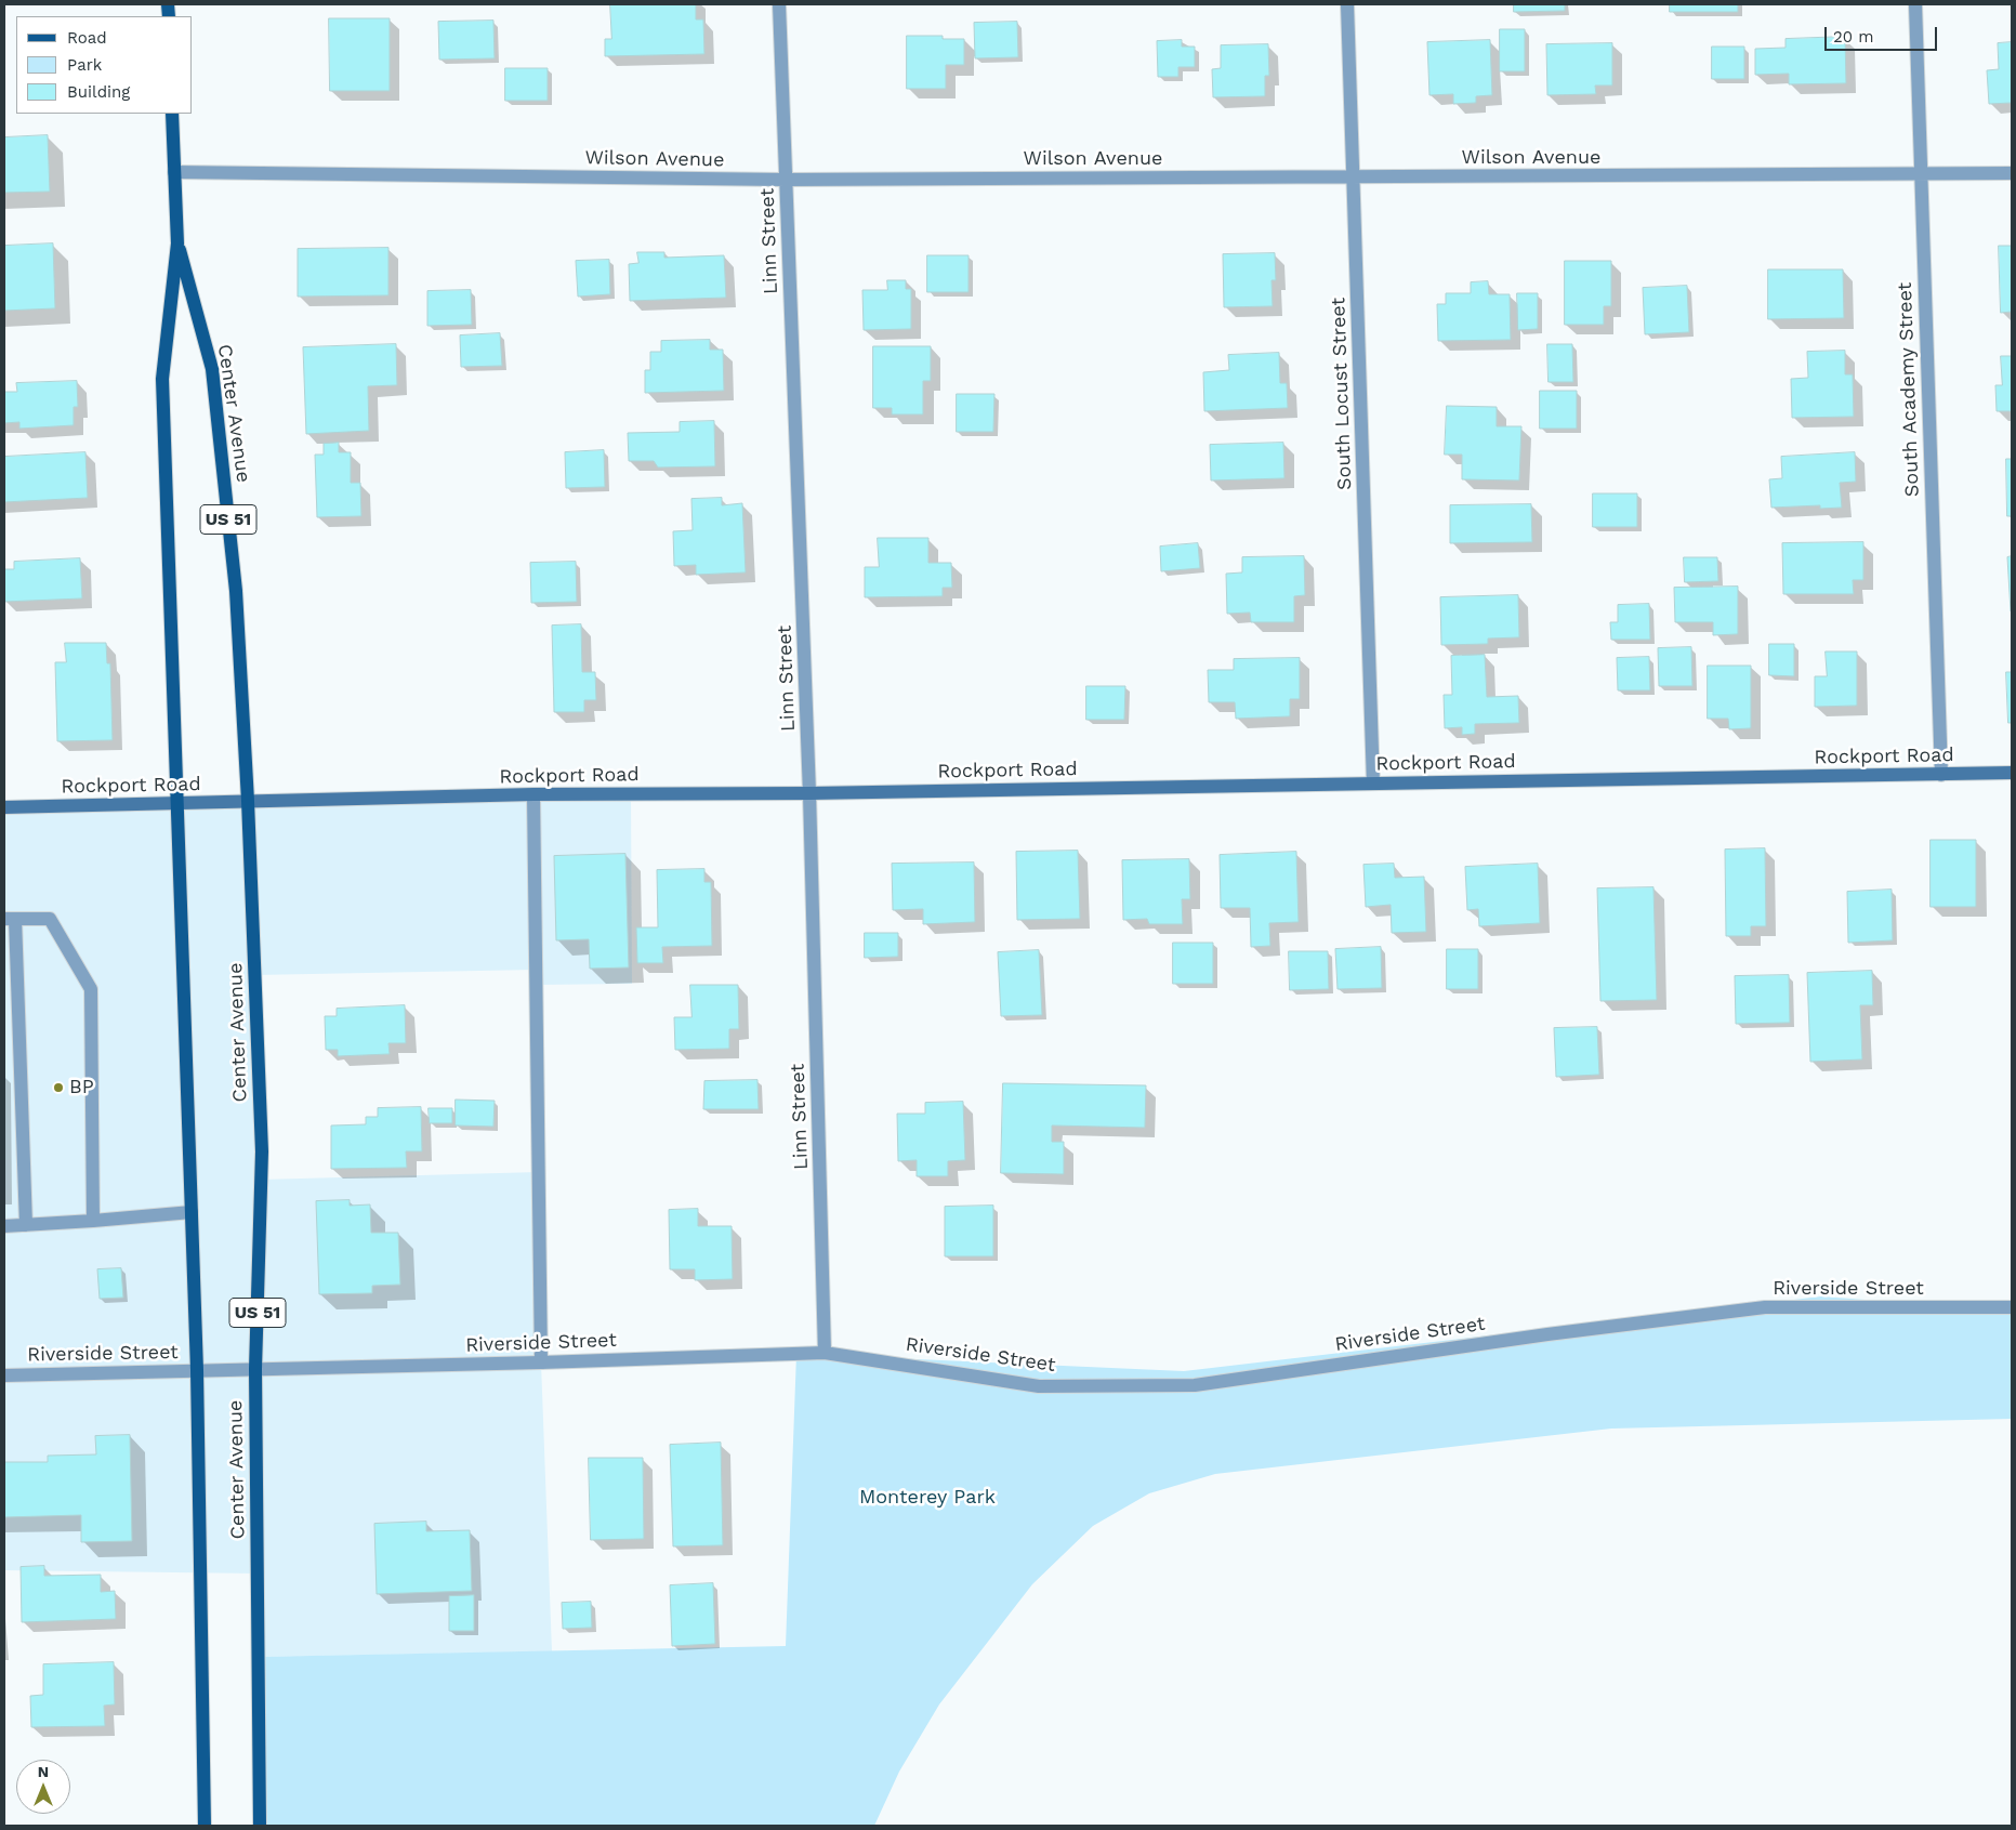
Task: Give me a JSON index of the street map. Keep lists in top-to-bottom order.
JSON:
{
  "streets": {
    "main road": ["Center Avenue", "US 51"],
    "street": [
      "Wilson Avenue",
      "Linn Street",
      "South Academy Street",
      "South Locust Street",
      "Rockport Road",
      "Riverside Street"
    ]
  },
  "crossings": [
    ["Wilson Avenue", "Linn Street"],
    ["Wilson Avenue", "South Academy Street"],
    ["Wilson Avenue", "South Locust Street"],
    ["Wilson Avenue", "Center Avenue"],
    ["Linn Street", "Rockport Road"],
    ["Linn Street", "Riverside Street"],
    ["South Academy Street", "Rockport Road"],
    ["South Locust Street", "Rockport Road"],
    ["Center Avenue", "Rockport Road"],
    ["Center Avenue", "Riverside Street"]
  ],
  "parks": ["Monterey Park"],
  "places": ["BP"],
  "legend": ["Road", "Park", "Building"],
  "scale_bar": "20 m",
  "north": "top"
}
